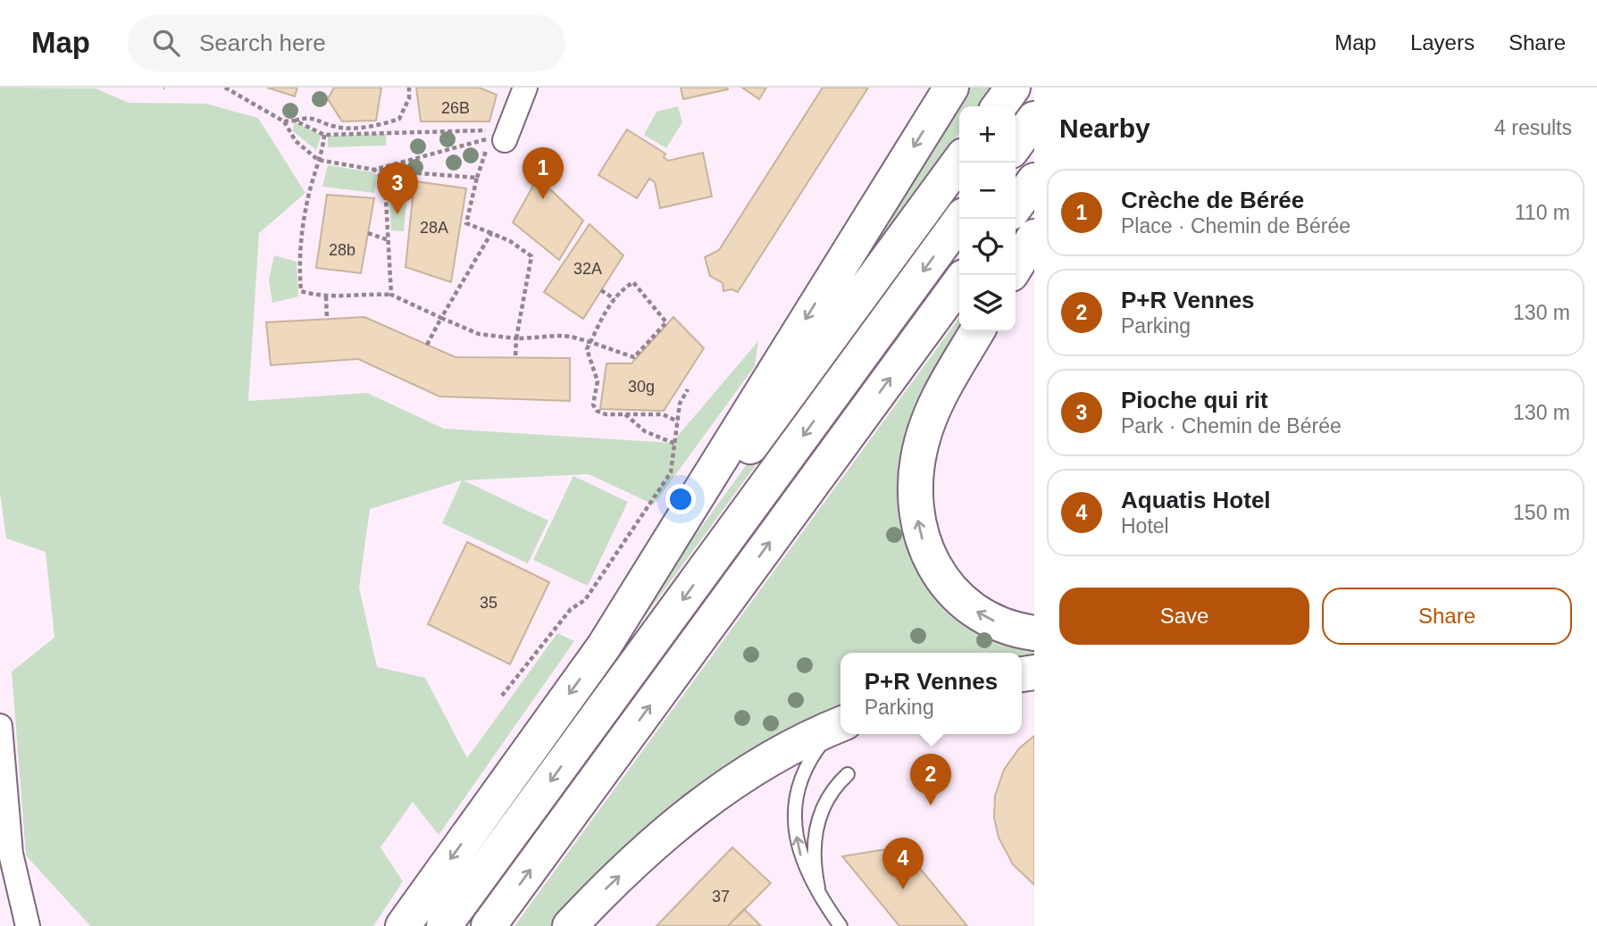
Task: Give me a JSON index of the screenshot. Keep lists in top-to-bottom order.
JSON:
{
  "house_numbers": [
    "26B",
    "28A",
    "28b",
    "32A",
    "30g",
    "35",
    "37"
  ],
  "page": {
    "header": "Map",
    "search": "Search here",
    "nav": ["Map", "Layers", "Share"],
    "heading": ["Nearby", "4 results"],
    "map_buttons": ["+", "−"],
    "pins": [
      "1",
      "3",
      "2",
      "4"
    ],
    "list": [
      {
        "mark": "1",
        "name": "Crèche de Bérée",
        "note": "Place · Chemin de Bérée",
        "value": "110 m"
      },
      {
        "mark": "2",
        "name": "P+R Vennes",
        "note": "Parking",
        "value": "130 m"
      },
      {
        "mark": "3",
        "name": "Pioche qui rit",
        "note": "Park · Chemin de Bérée",
        "value": "130 m"
      },
      {
        "mark": "4",
        "name": "Aquatis Hotel",
        "note": "Hotel",
        "value": "150 m"
      }
    ],
    "buttons": ["Save", "Share"],
    "popup": ["P+R Vennes", "Parking"]
  }
}
